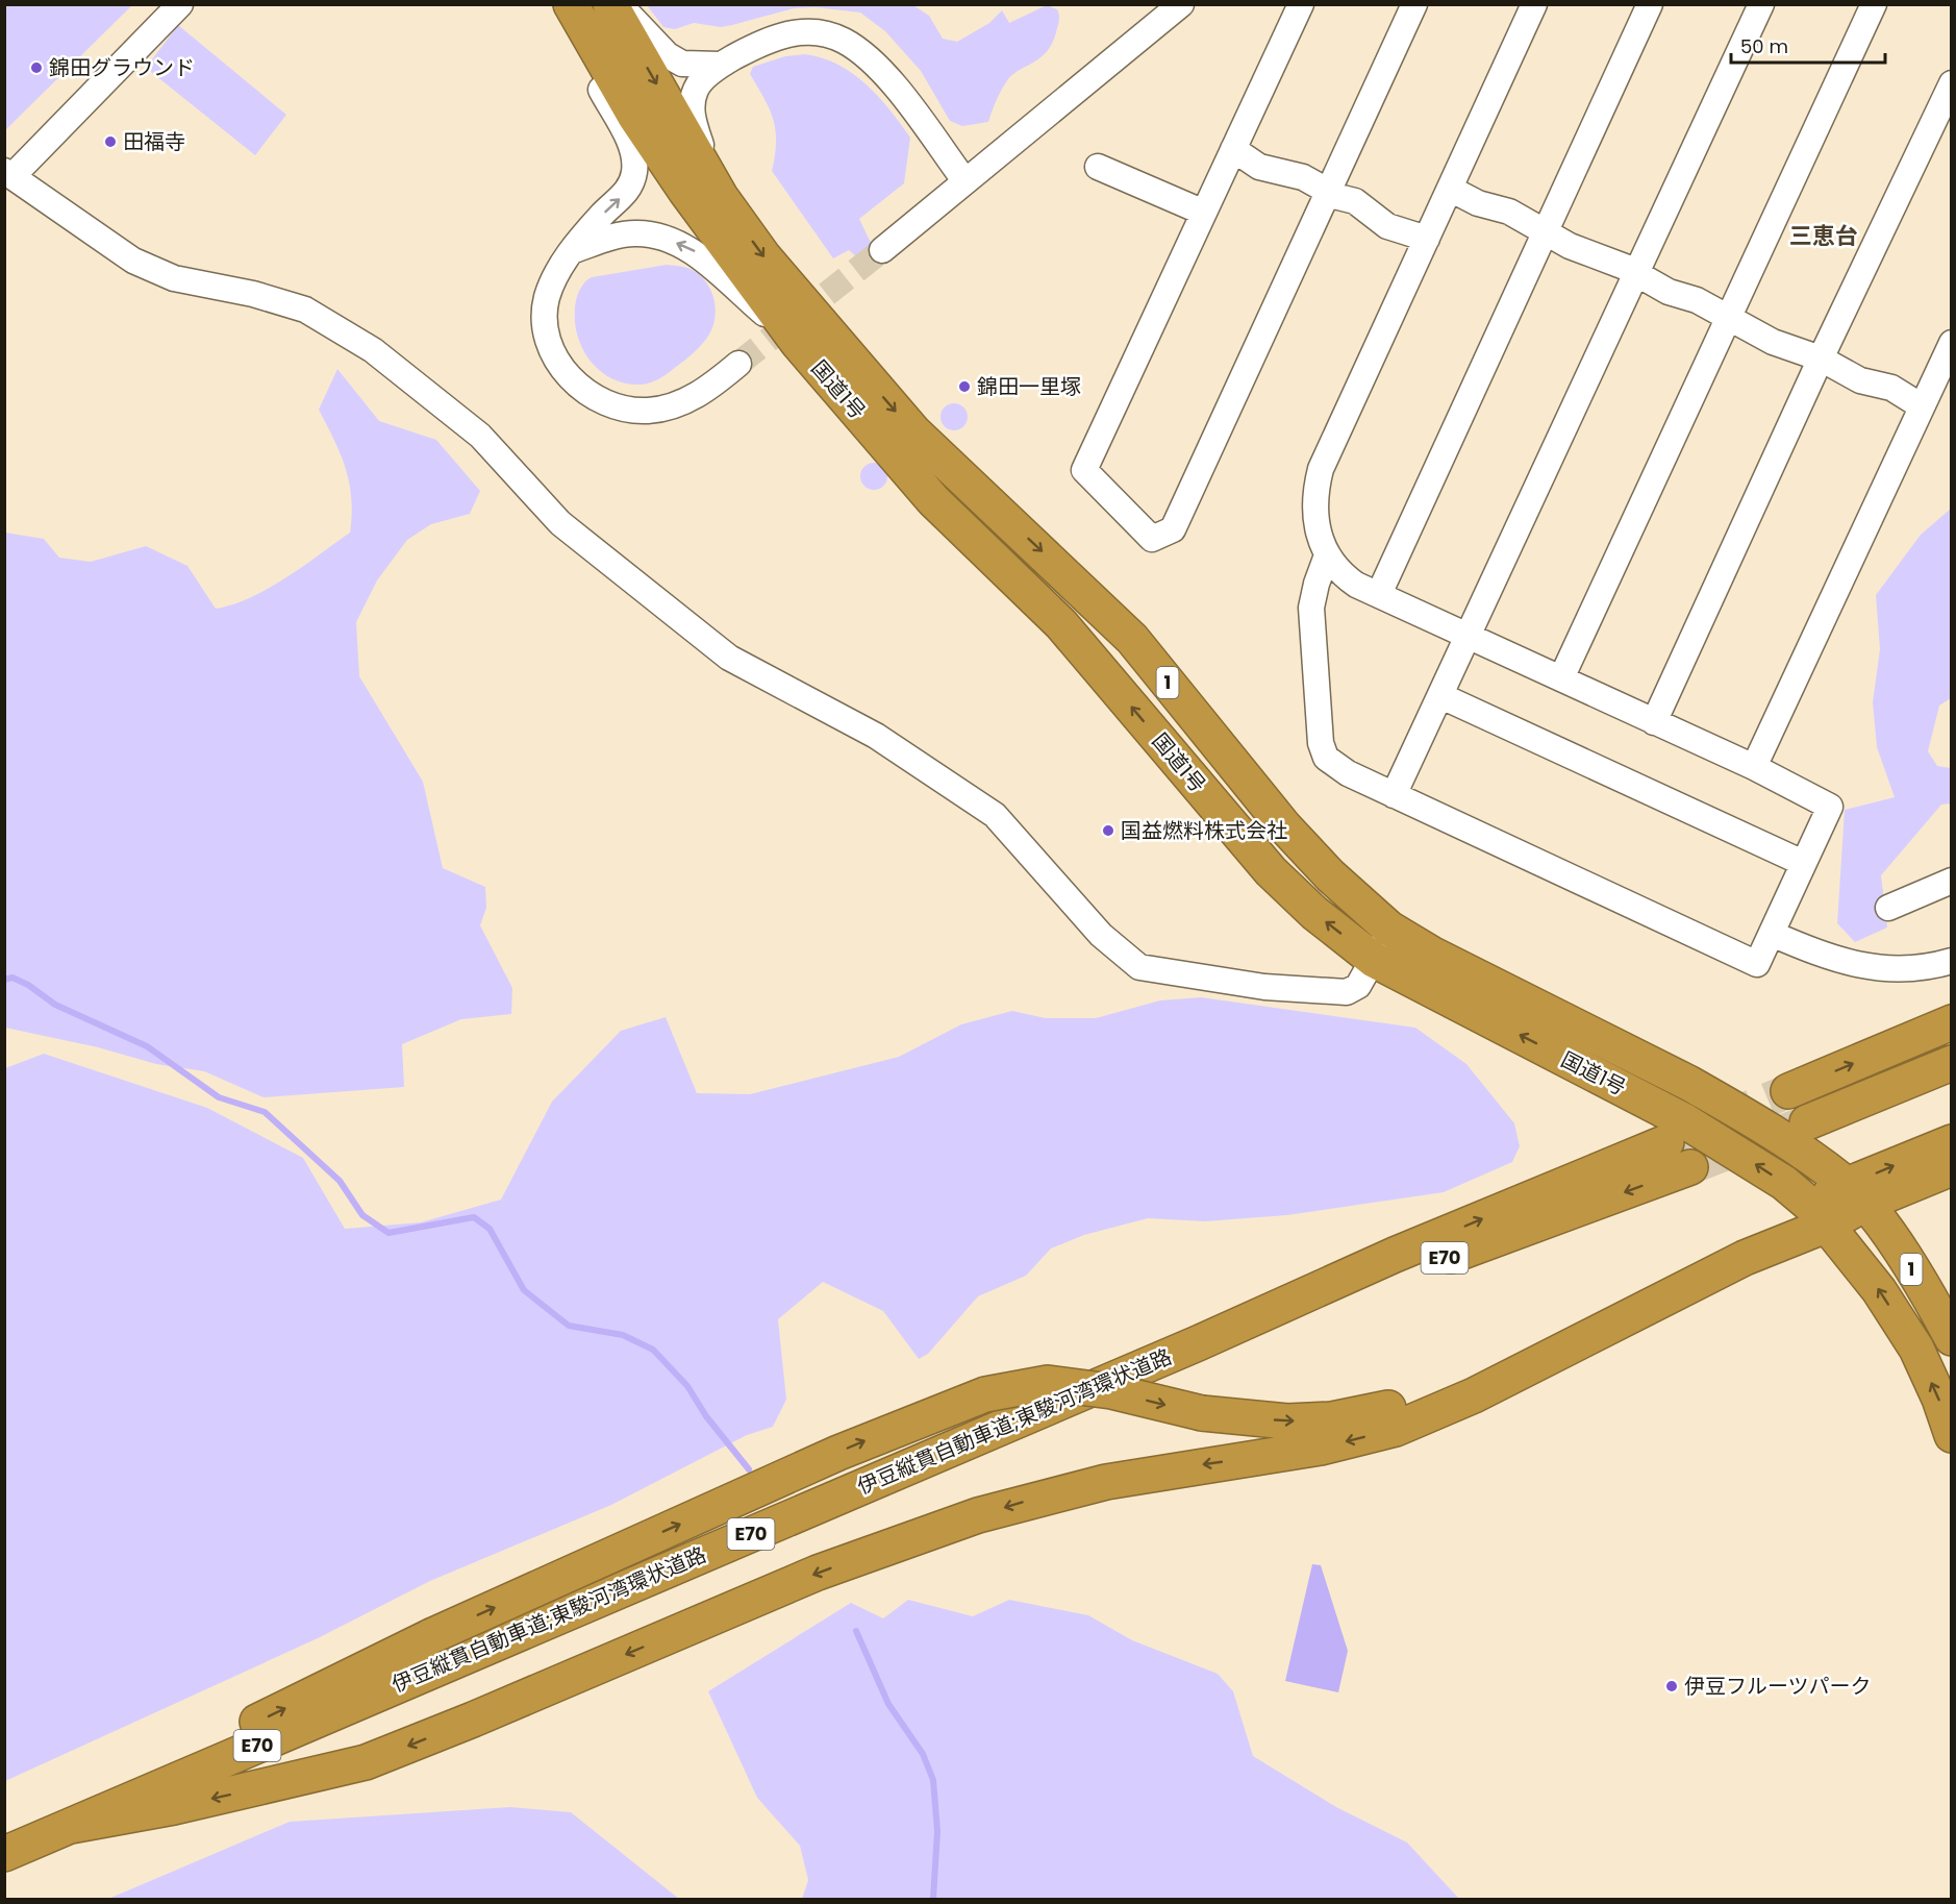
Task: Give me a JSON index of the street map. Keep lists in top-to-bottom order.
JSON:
{
  "streets": {
    "highway": [
      "国道1号",
      "1",
      "E70",
      "伊豆縦貫自動車道;東駿河湾環状道路"
    ]
  },
  "districts": ["三恵台"],
  "places": [
    "錦田グラウンド",
    "田福寺",
    "錦田一里塚",
    "国益燃料株式会社",
    "伊豆フルーツパーク"
  ],
  "scale_bar": "50 m"
}
